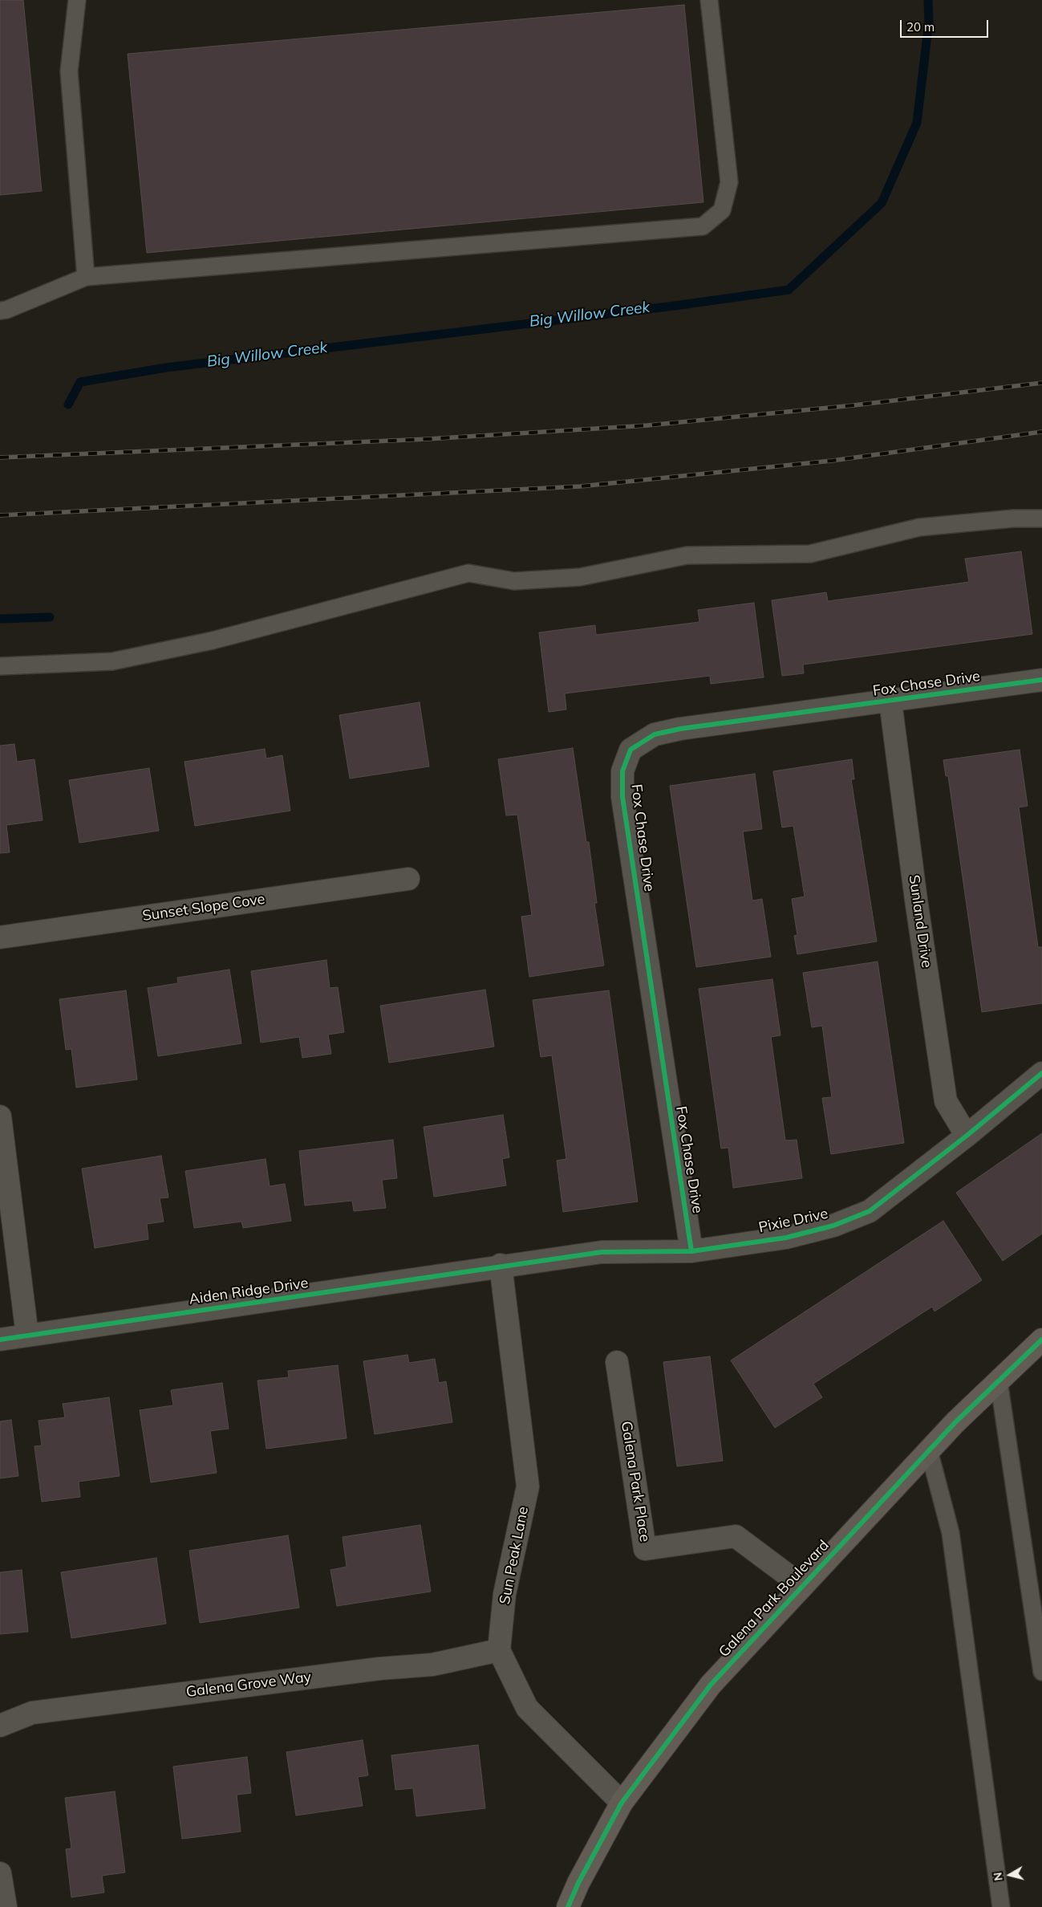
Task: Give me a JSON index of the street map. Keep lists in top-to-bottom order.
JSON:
{
  "streets": {
    "street": [
      "Fox Chase Drive",
      "Sunset Slope Cove",
      "Sunland Drive",
      "Pixie Drive",
      "Aiden Ridge Drive",
      "Galena Park Place",
      "Sun Peak Lane",
      "Galena Park Boulevard",
      "Galena Grove Way"
    ]
  },
  "crossings": [
    ["Fox Chase Drive", "Sunland Drive"],
    ["Fox Chase Drive", "Pixie Drive"],
    ["Sunland Drive", "Pixie Drive"],
    ["Pixie Drive", "Aiden Ridge Drive"],
    ["Pixie Drive", "Sun Peak Lane"],
    ["Aiden Ridge Drive", "Sun Peak Lane"],
    ["Galena Park Place", "Galena Park Boulevard"],
    ["Sun Peak Lane", "Galena Grove Way"]
  ],
  "water": ["Big Willow Creek"],
  "scale_bar": "20 m",
  "north": "left"
}
